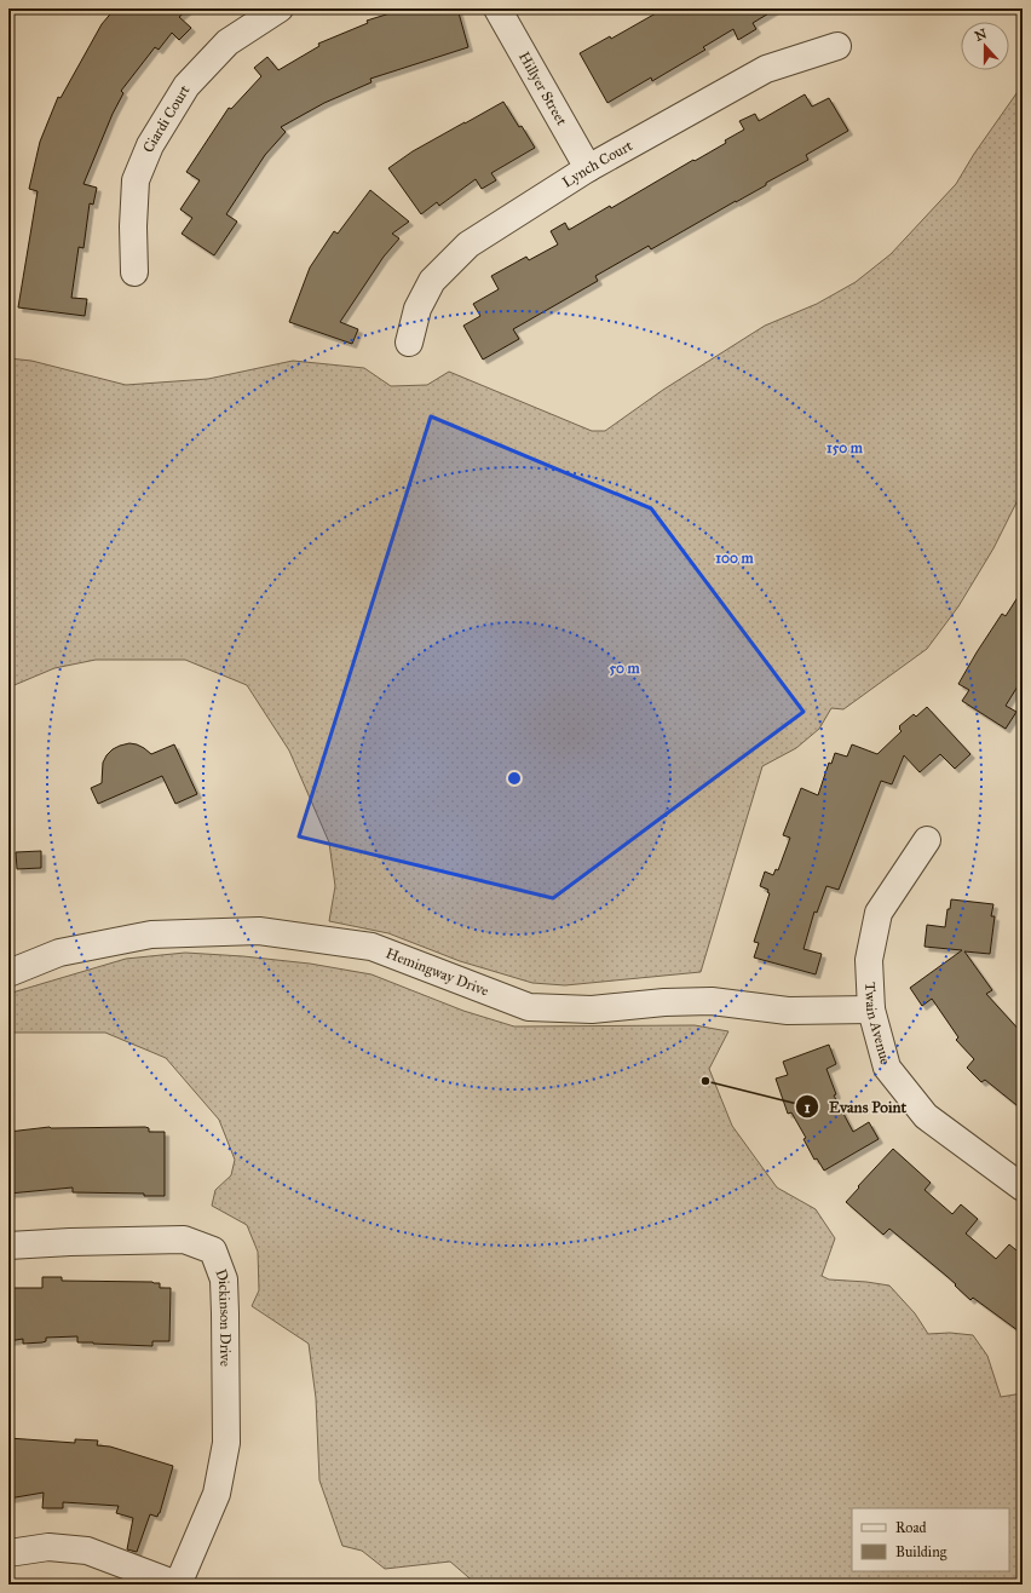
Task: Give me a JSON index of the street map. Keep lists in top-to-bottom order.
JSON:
{
  "streets": {
    "street": [
      "Hillyer Street",
      "Ciardi Court",
      "Lynch Court",
      "Hemingway Drive",
      "Twain Avenue",
      "Dickinson Drive"
    ]
  },
  "crossings": [
    ["Hillyer Street", "Lynch Court"],
    ["Hemingway Drive", "Twain Avenue"]
  ],
  "places": ["Evans Point"],
  "legend": ["Road", "Building"],
  "north": "top",
  "rings": ["150 m", "100 m", "50 m"]
}
